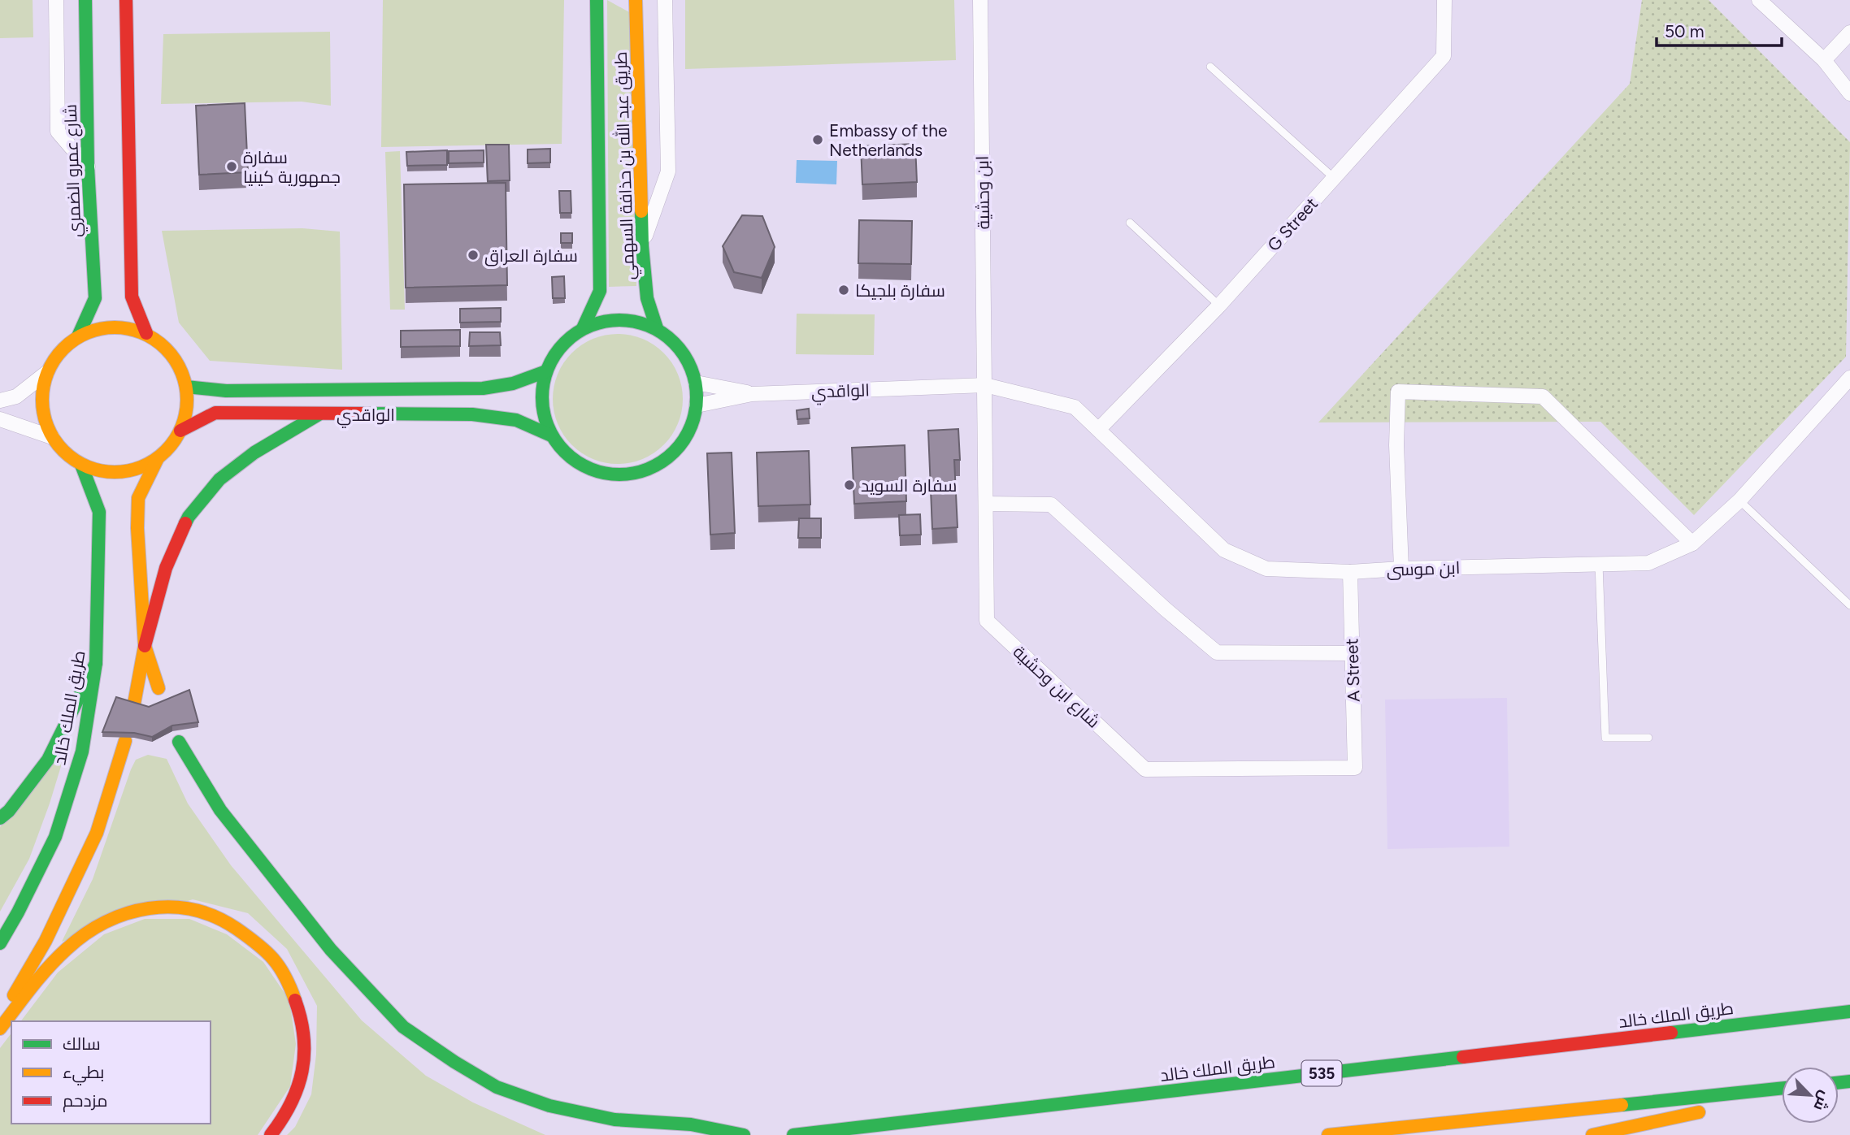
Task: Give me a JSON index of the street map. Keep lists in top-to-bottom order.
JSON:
{
  "streets": {
    "main road": [
      "طريق عبد الله بن حذافة السهمي",
      "شارع عمرو الضمري",
      "الواقدي",
      "طريق الملك خالد",
      "535"
    ],
    "street": [
      "ابن وحشية",
      "G Street",
      "ابن موسى",
      "A Street",
      "شارع ابن وحشية"
    ]
  },
  "crossings": [
    ["طريق عبد الله بن حذافة السهمي", "الواقدي"],
    ["شارع عمرو الضمري", "الواقدي"],
    ["شارع عمرو الضمري", "طريق الملك خالد"],
    ["ابن وحشية", "الواقدي"],
    ["ابن وحشية", "ابن موسى"],
    ["ابن وحشية", "شارع ابن وحشية"],
    ["G Street", "ابن موسى"],
    ["الواقدي", "ابن موسى"],
    ["الواقدي", "شارع ابن وحشية"],
    ["الواقدي", "طريق الملك خالد"],
    ["ابن موسى", "A Street"],
    ["ابن موسى", "شارع ابن وحشية"],
    ["A Street", "شارع ابن وحشية"]
  ],
  "places": [
    "Embassy of the Netherlands",
    "سفارة جمهورية كينيا",
    "سفارة العراق",
    "سفارة بلجيكا",
    "سفارة السويد"
  ],
  "legend": ["سالك", "بطيء", "مزدحم"],
  "scale_bar": "50 m",
  "north": "bottom right"
}
